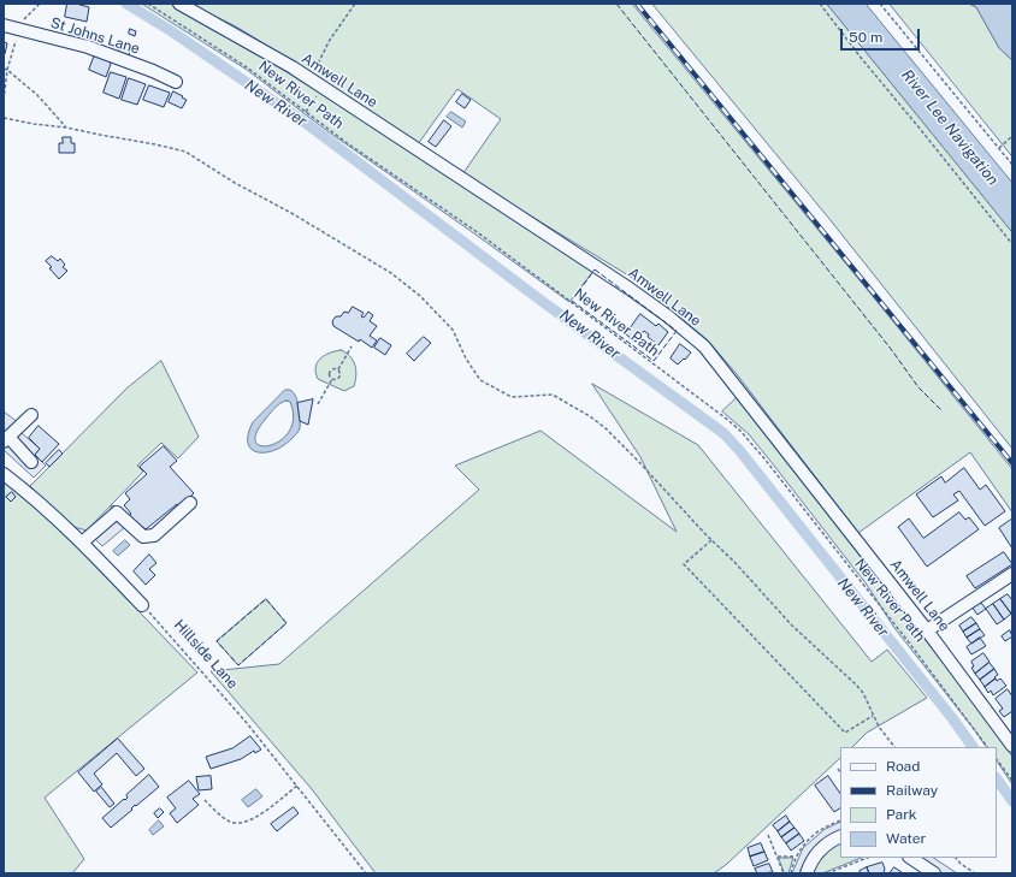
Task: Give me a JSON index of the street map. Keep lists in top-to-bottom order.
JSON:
{
  "streets": {
    "street": ["St Johns Lane", "Amwell Lane"],
    "path": ["New River Path", "Hillside Lane"]
  },
  "water": ["New River", "River Lee Navigation"],
  "legend": [
    "Road",
    "Railway",
    "Park",
    "Water"
  ],
  "scale_bar": "50 m"
}
